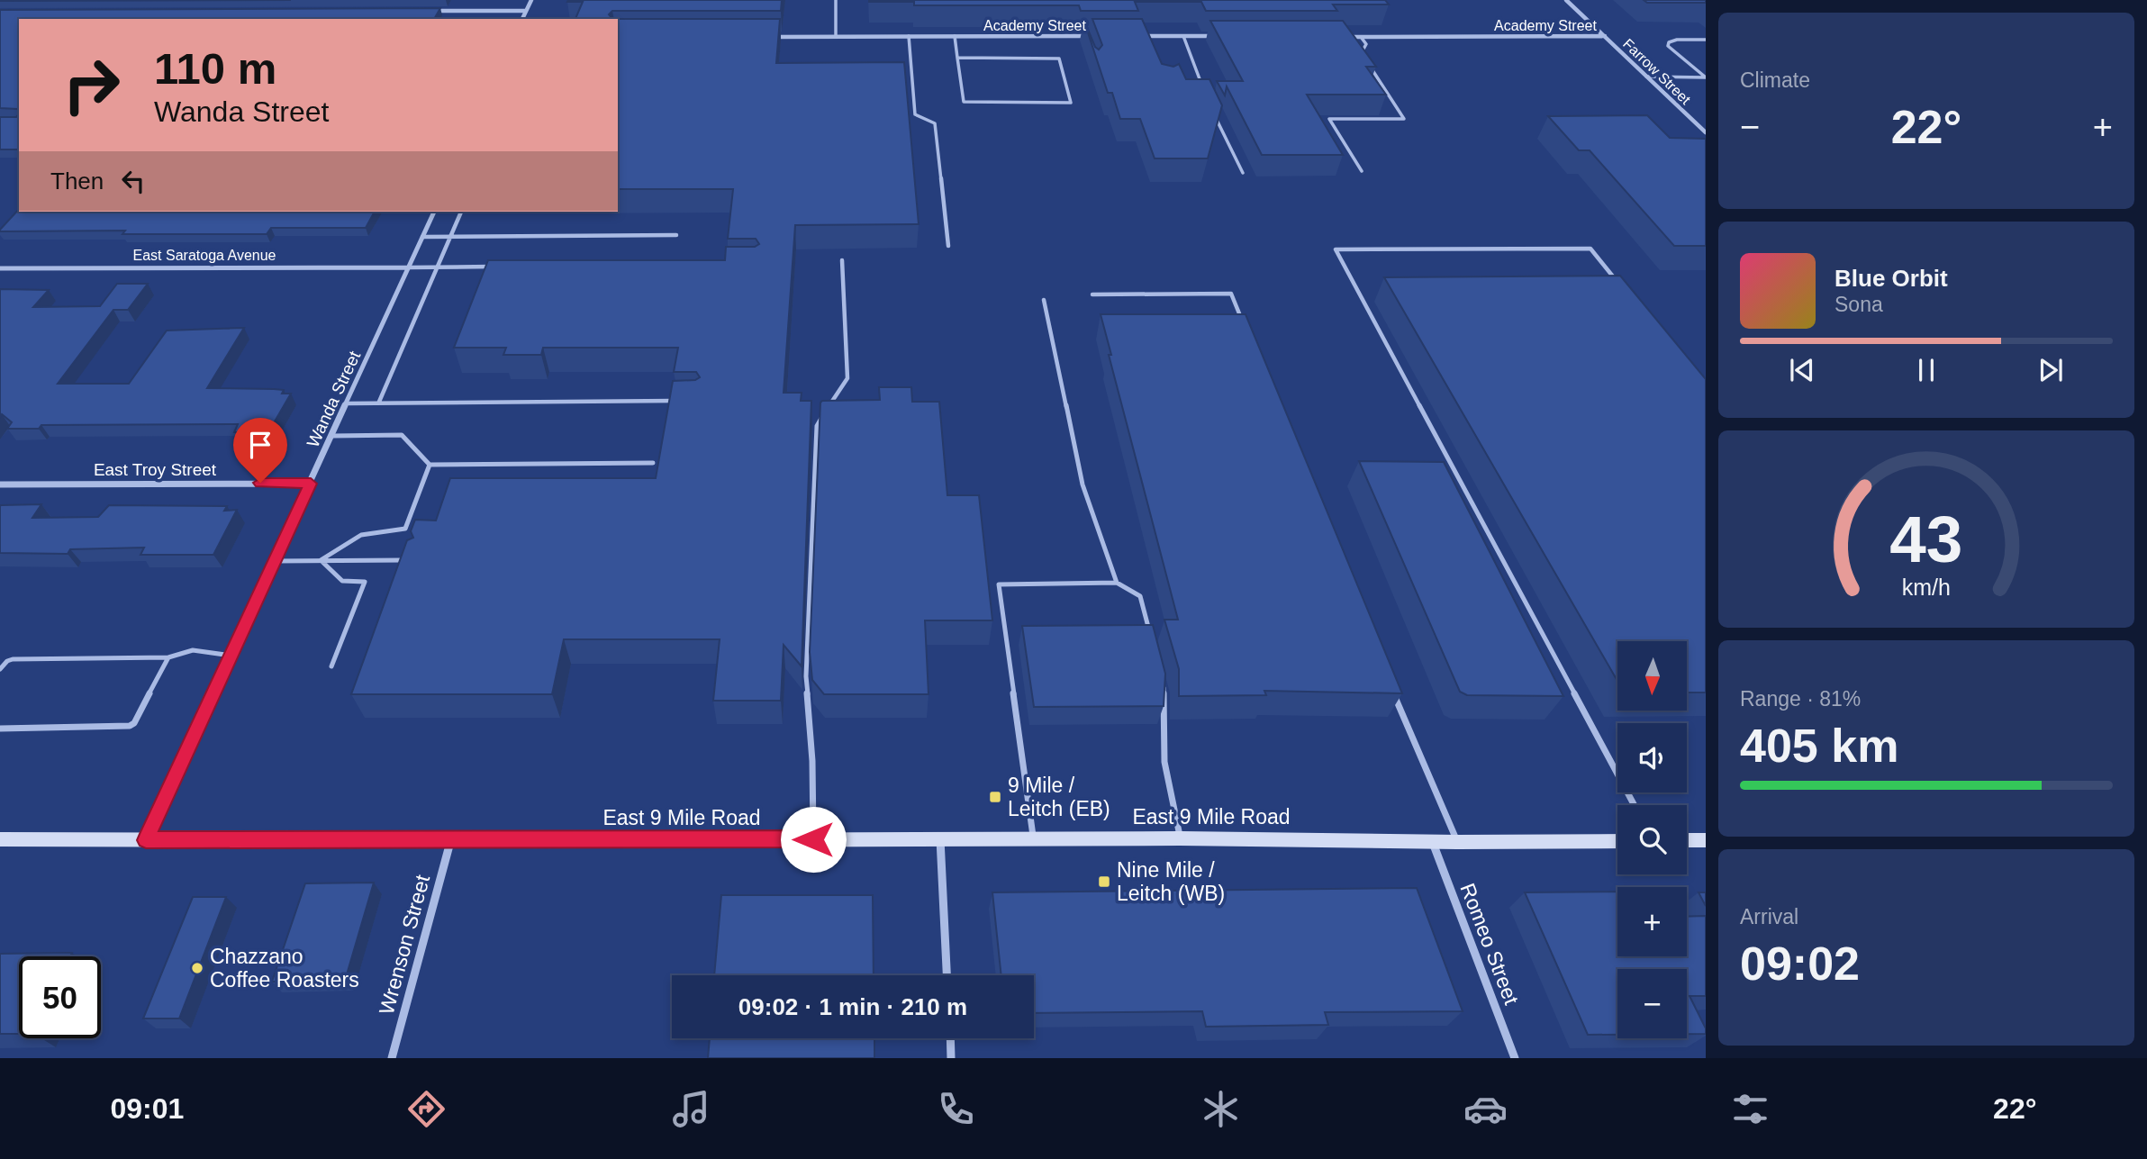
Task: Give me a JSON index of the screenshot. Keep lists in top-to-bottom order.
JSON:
{
  "streets": {
    "main road": ["East 9 Mile Road"],
    "street": [
      "Academy Street",
      "Farrow Street",
      "East Saratoga Avenue",
      "Wanda Street",
      "East Troy Street",
      "Romeo Street",
      "Wrenson Street"
    ]
  },
  "crossings": [
    ["Academy Street", "Farrow Street"],
    ["East Saratoga Avenue", "Wanda Street"],
    ["Wanda Street", "East Troy Street"],
    ["Wanda Street", "East 9 Mile Road"],
    ["East 9 Mile Road", "Romeo Street"],
    ["East 9 Mile Road", "Wrenson Street"]
  ],
  "places": {
    "transit": ["9 Mile / Leitch (EB)", "Nine Mile / Leitch (WB)"],
    "other": ["Chazzano Coffee Roasters"]
  },
  "north": "bottom",
  "page": {
    "tile": [
      "Climate",
      ["Range · 81%", "405 km"],
      ["Arrival", "09:02"]
    ],
    "turn": ["110 m", "Wanda Street"],
    "heat": ["−", "22°", "+"],
    "then": "Then",
    "song": ["Blue Orbit", "Sona"],
    "map_buttons": ["+", "−"],
    "limit": "50",
    "trip": "09:02 · 1 min · 210 m",
    "tabs": ["09:01", "22°"],
    "gauge": ["43", "km/h"]
  }
}
